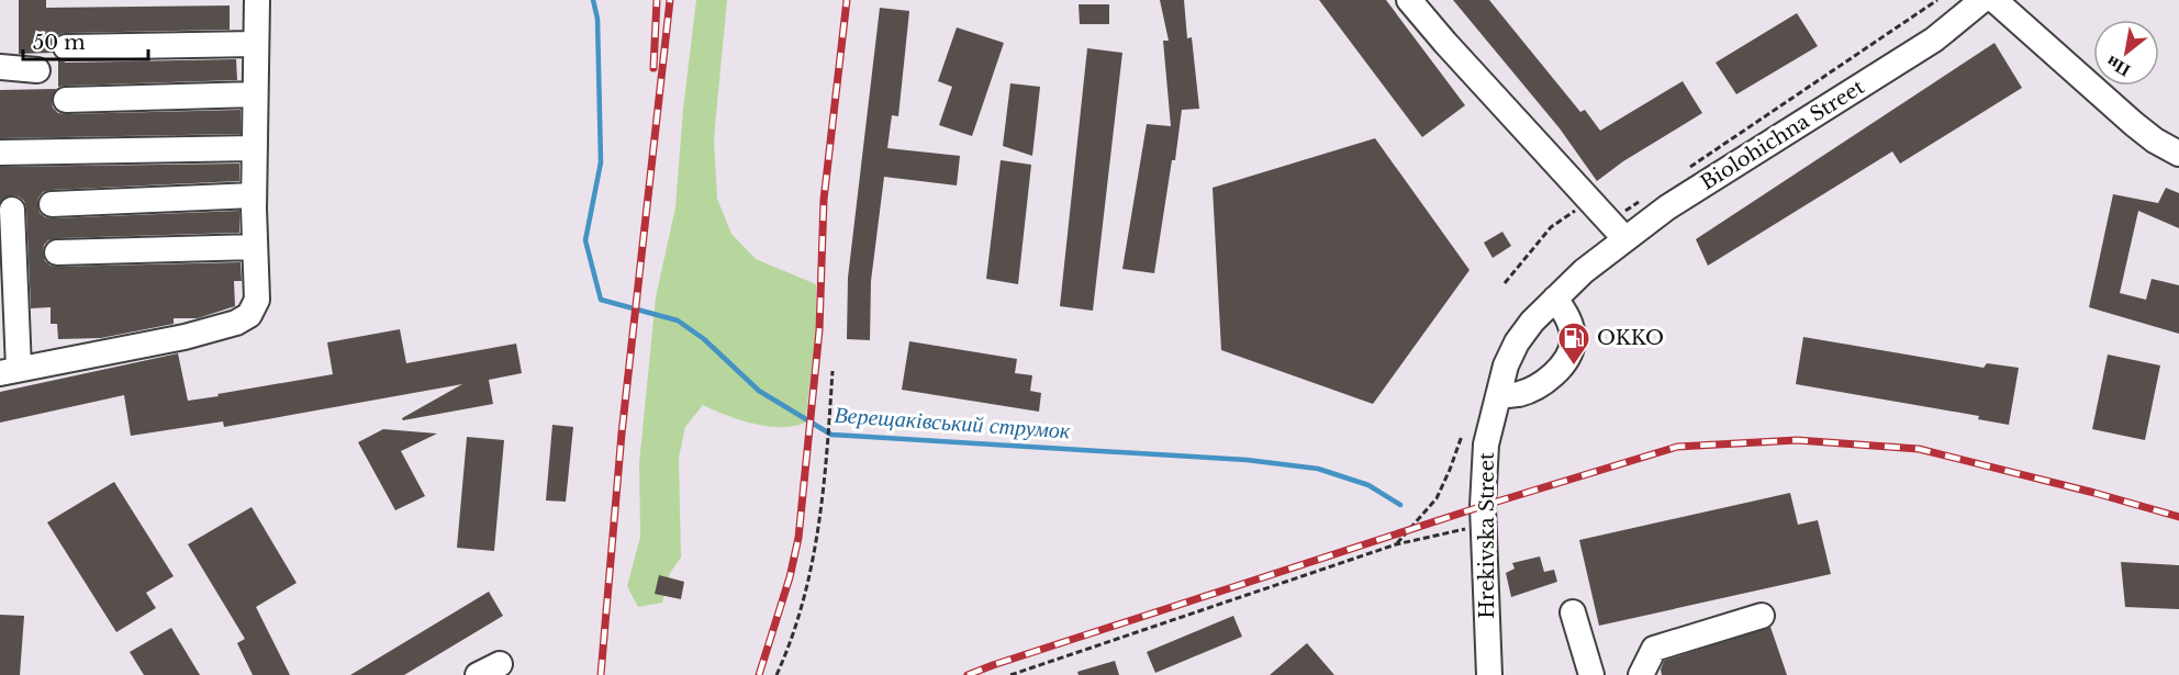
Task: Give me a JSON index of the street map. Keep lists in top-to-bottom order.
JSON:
{
  "streets": {
    "street": ["Biolohichna Street", "Hrekivska Street"]
  },
  "crossings": [
    ["Biolohichna Street", "Hrekivska Street"]
  ],
  "water": ["Верещаківський струмок"],
  "places": {
    "fuel station": ["OKKO"]
  },
  "scale_bar": "50 m",
  "north": "bottom left"
}
